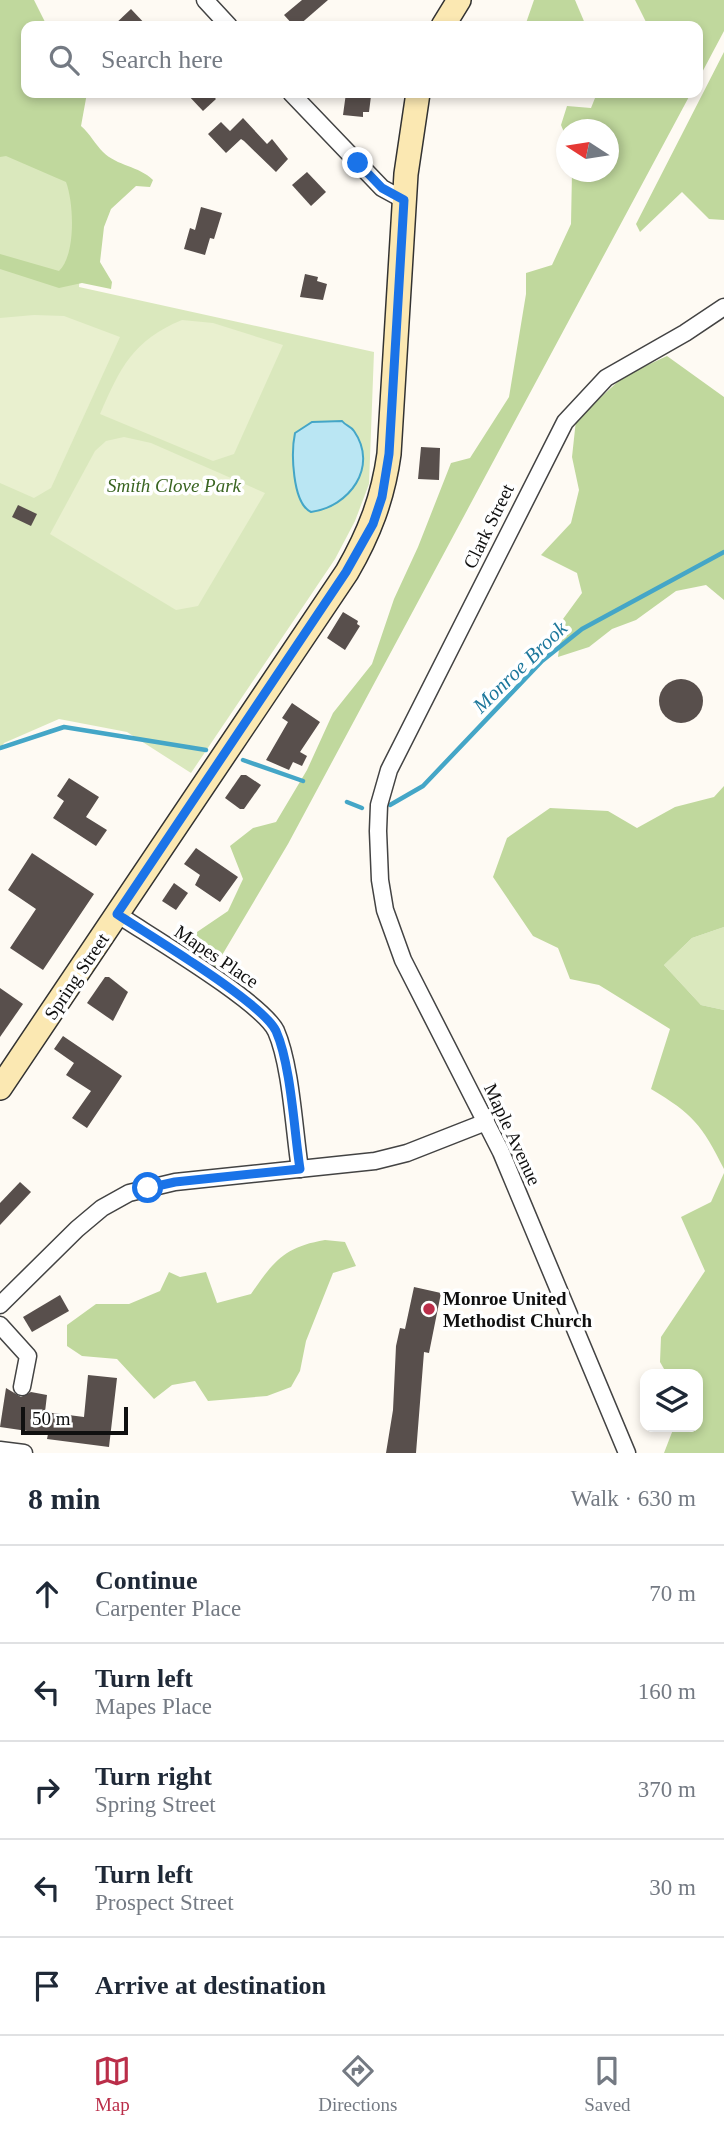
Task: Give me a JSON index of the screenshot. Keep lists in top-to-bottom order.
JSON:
{
  "streets": {
    "street": [
      "Clark Street",
      "Mapes Place",
      "Spring Street",
      "Maple Avenue"
    ]
  },
  "crossings": [
    ["Clark Street", "Maple Avenue"],
    ["Mapes Place", "Spring Street"]
  ],
  "water": ["Monroe Brook"],
  "parks": ["Smith Clove Park"],
  "places": ["Monroe United Methodist Church"],
  "scale_bar": "50 m",
  "north": "left",
  "page": {
    "search": "Search here",
    "scale": "50 m",
    "heading": ["8 min", "Walk · 630 m"],
    "list": [
      ["Continue", "Carpenter Place", "70 m"],
      ["Turn left", "Mapes Place", "160 m"],
      ["Turn right", "Spring Street", "370 m"],
      ["Turn left", "Prospect Street", "30 m"],
      "Arrive at destination"
    ],
    "nav": ["Map", "Directions", "Saved"]
  }
}
